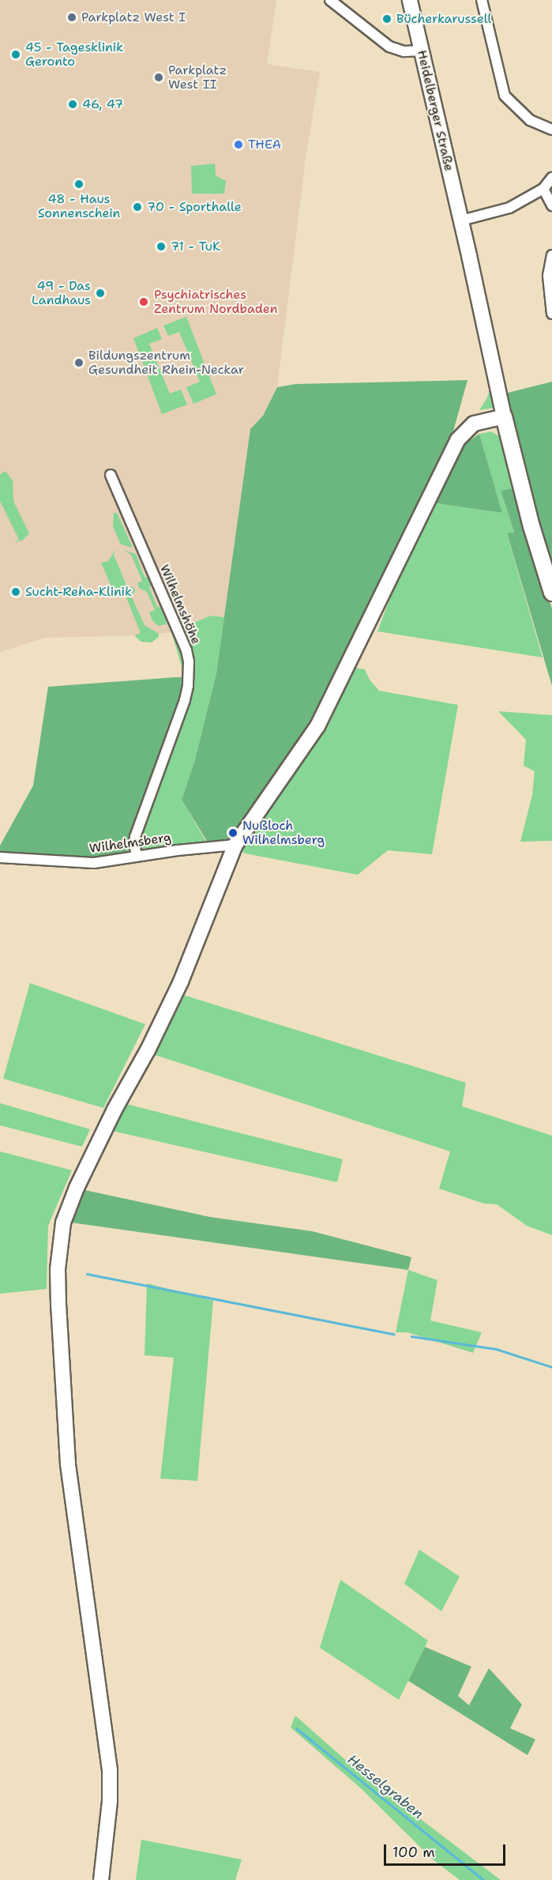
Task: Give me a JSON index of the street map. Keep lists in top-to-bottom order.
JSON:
{
  "streets": {
    "main road": ["Heidelberger Straße"],
    "street": ["Wilhelmshöhe", "Wilhelmsberg"]
  },
  "crossings": [
    ["Wilhelmshöhe", "Wilhelmsberg"]
  ],
  "water": ["Hesselgraben"],
  "places": [
    "Parkplatz West I",
    "Bücherkarussell",
    "45 - Tagesklinik Geronto",
    "Parkplatz West II",
    "46, 47",
    "THEA",
    "48 - Haus Sonnenschein",
    "70 - Sporthalle",
    "71 - TuK",
    "49 - Das Landhaus",
    "Psychiatrisches Zentrum Nordbaden",
    "Bildungszentrum Gesundheit Rhein-Neckar",
    "Sucht-Reha-Klinik",
    "Nußloch Wilhelmsberg"
  ],
  "scale_bar": "100 m"
}
